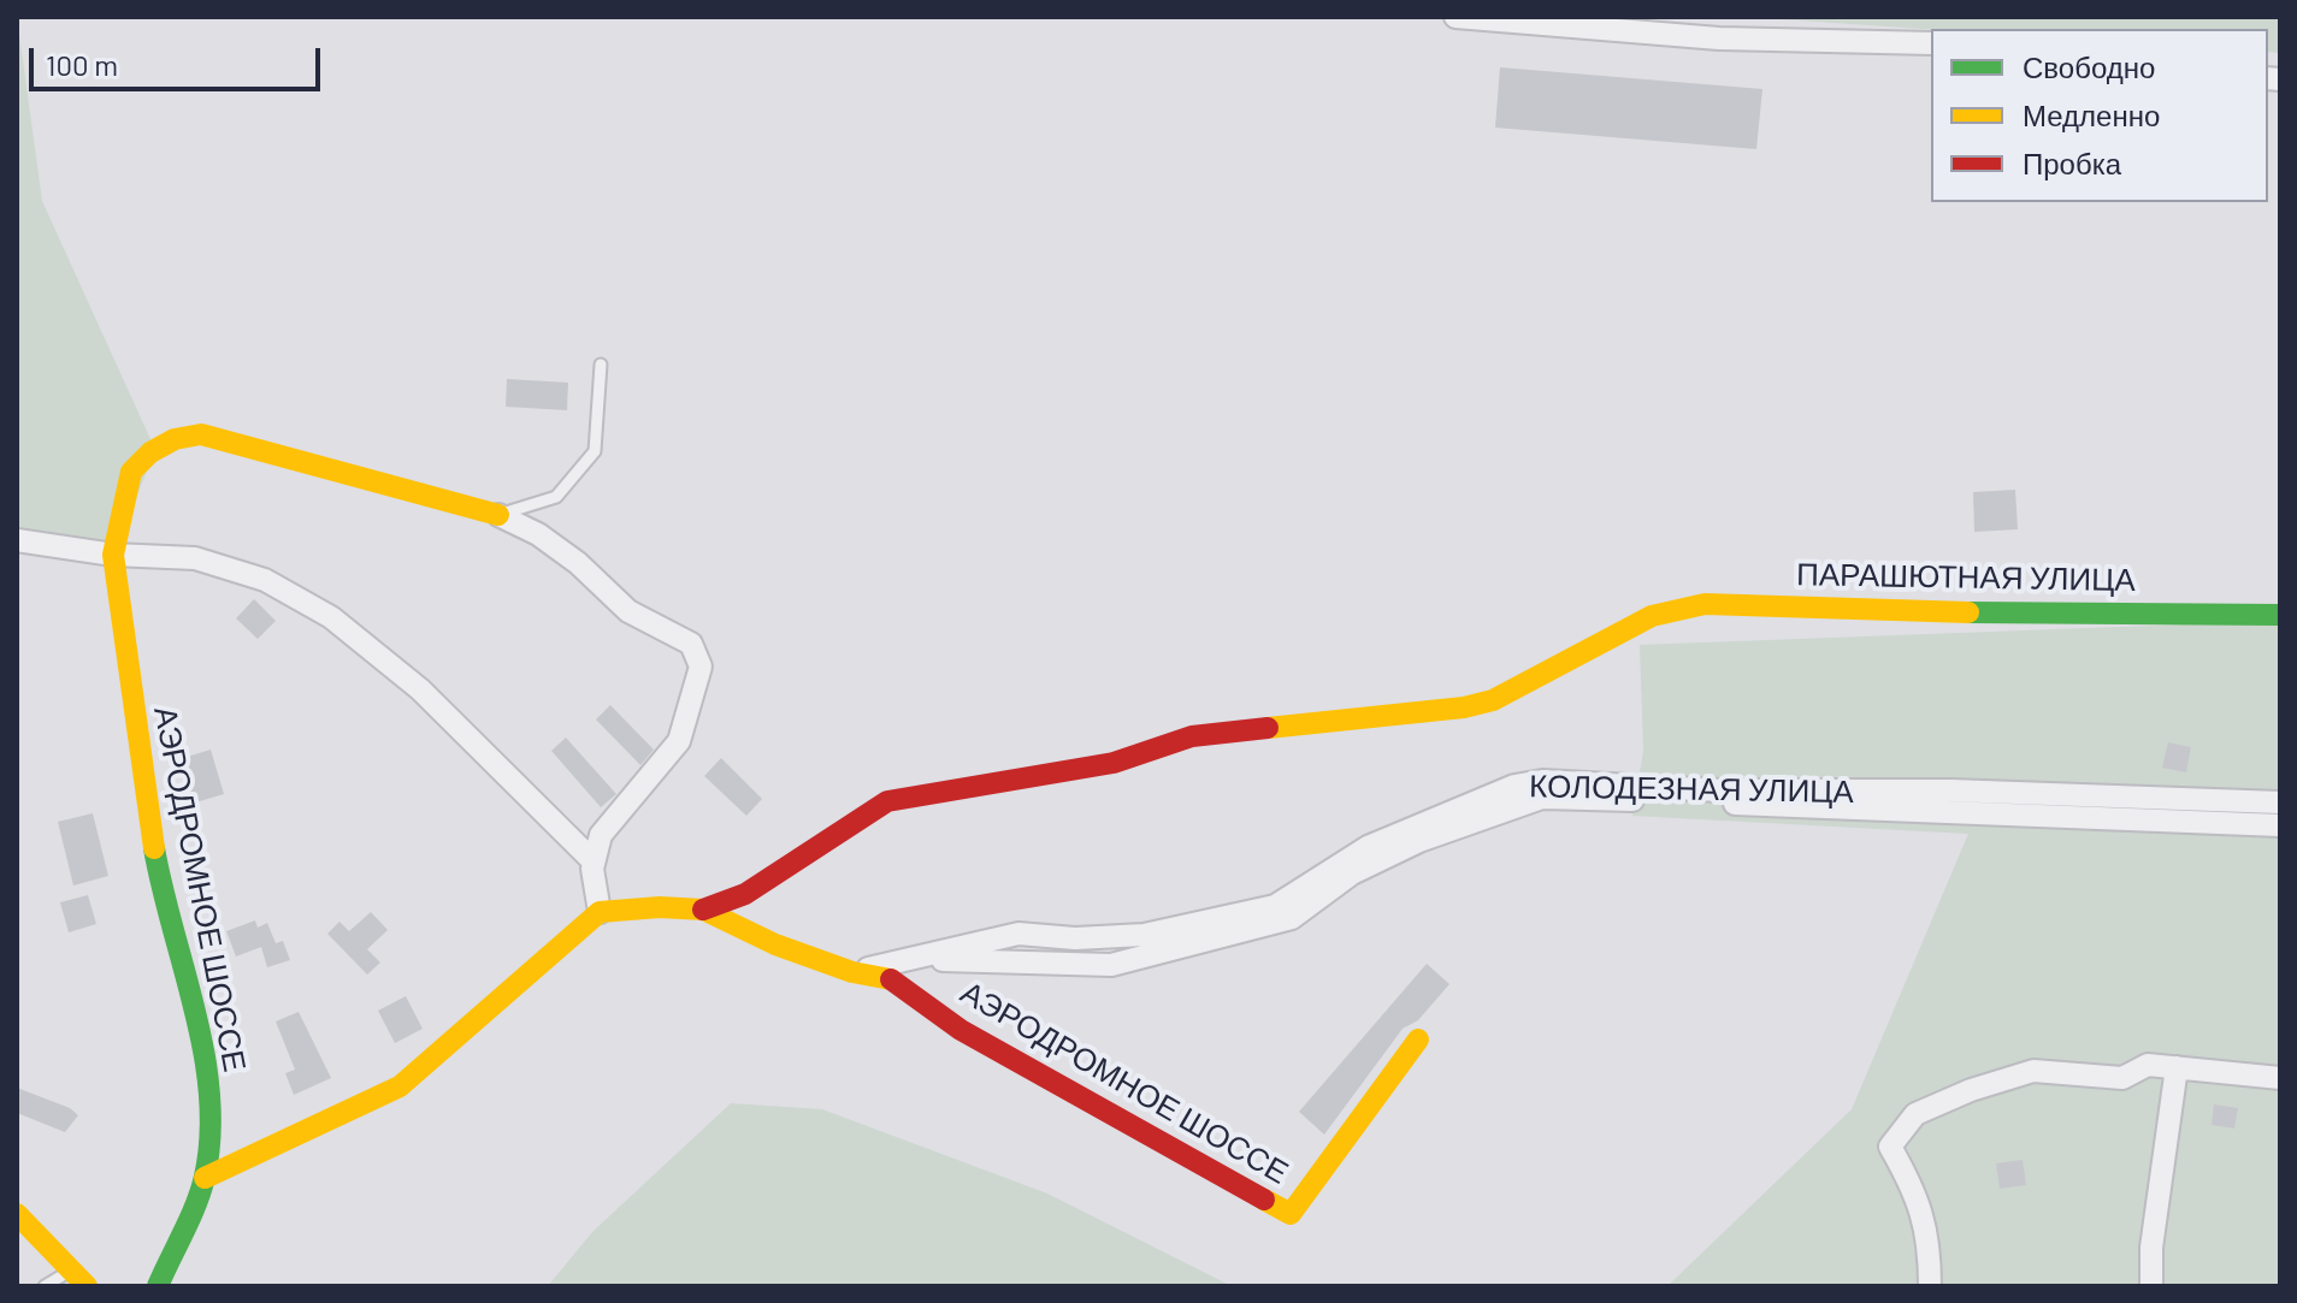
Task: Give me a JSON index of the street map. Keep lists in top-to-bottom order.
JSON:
{
  "streets": {
    "street": ["ПАРАШЮТНАЯ УЛИЦА", "КОЛОДЕЗНАЯ УЛИЦА", "АЭРОДРОМНОЕ ШОССЕ"]
  },
  "crossings": [
    ["ПАРАШЮТНАЯ УЛИЦА", "АЭРОДРОМНОЕ ШОССЕ"],
    ["КОЛОДЕЗНАЯ УЛИЦА", "АЭРОДРОМНОЕ ШОССЕ"]
  ],
  "legend": ["Свободно", "Медленно", "Пробка"],
  "scale_bar": "100 m"
}
